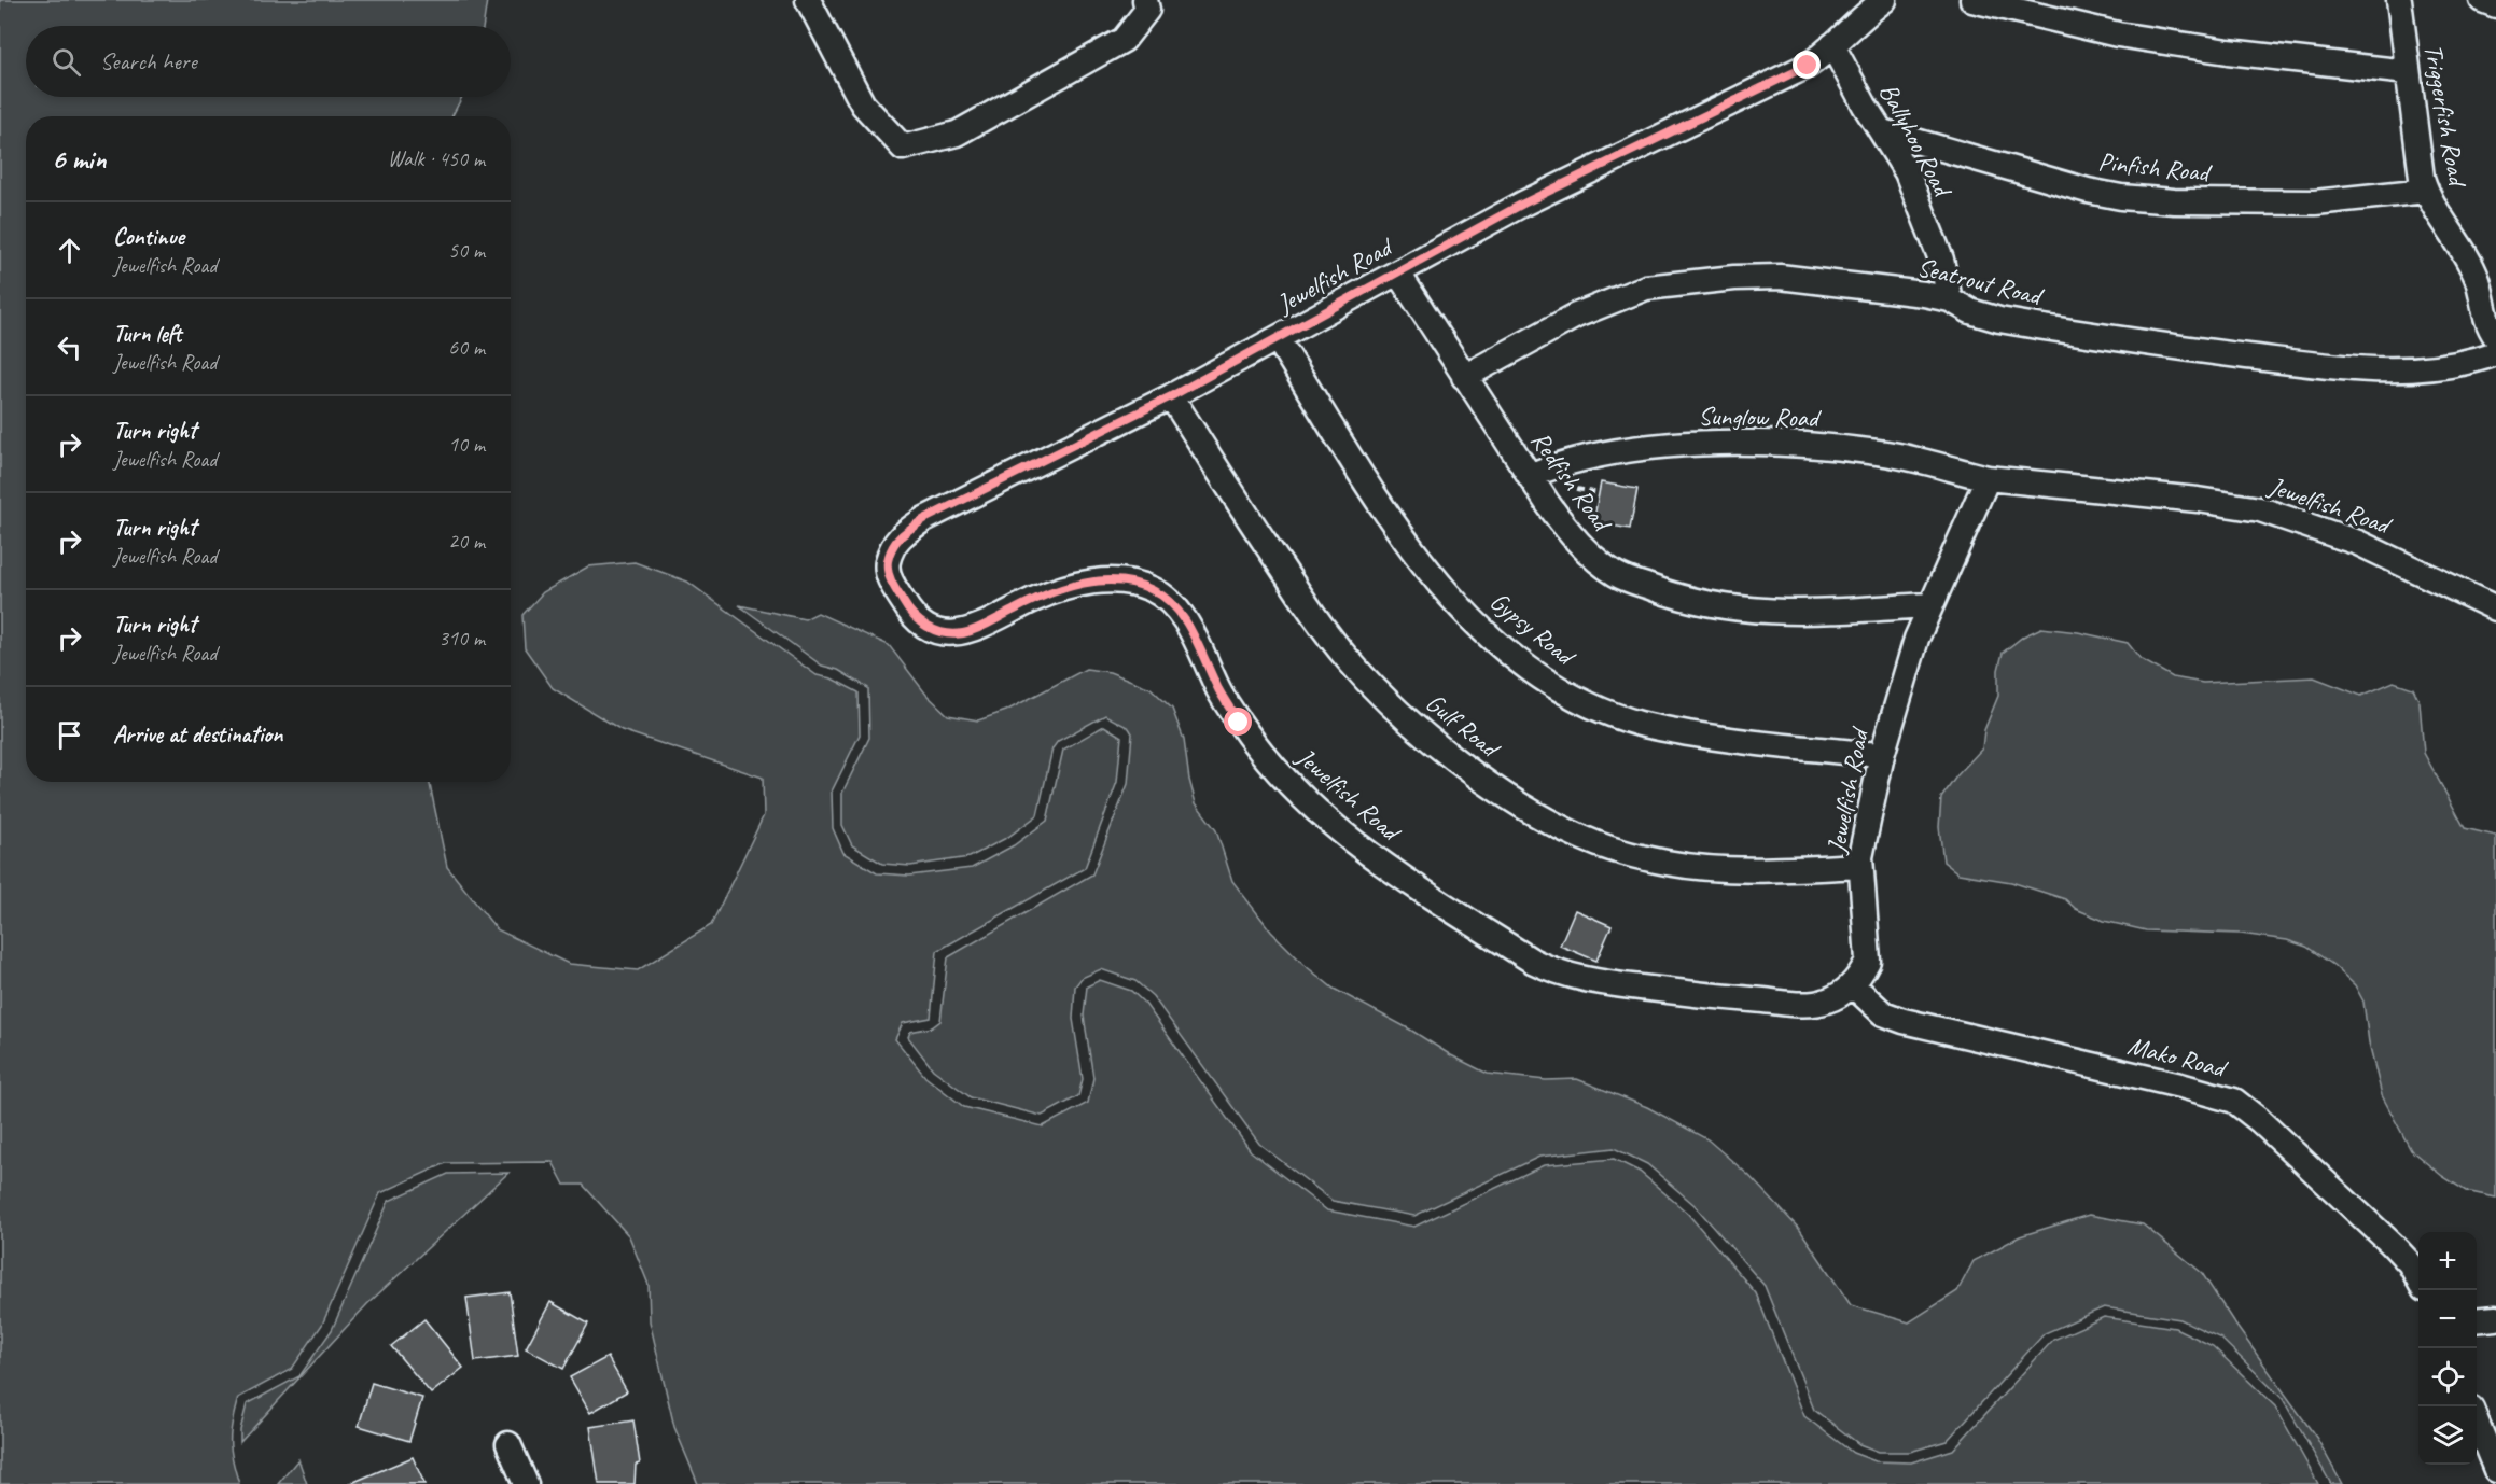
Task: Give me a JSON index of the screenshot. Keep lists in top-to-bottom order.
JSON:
{
  "streets": {
    "street": [
      "Triggerfish Road",
      "Ballyhoo Road",
      "Pinfish Road",
      "Jewelfish Road",
      "Seatrout Road",
      "Sunglow Road",
      "Redfish Road",
      "Gypsy Road",
      "Gulf Road",
      "Mako Road"
    ]
  },
  "crossings": [
    ["Triggerfish Road", "Pinfish Road"],
    ["Ballyhoo Road", "Pinfish Road"],
    ["Ballyhoo Road", "Jewelfish Road"],
    ["Ballyhoo Road", "Seatrout Road"],
    ["Jewelfish Road", "Sunglow Road"],
    ["Jewelfish Road", "Redfish Road"],
    ["Jewelfish Road", "Gypsy Road"],
    ["Jewelfish Road", "Gulf Road"],
    ["Jewelfish Road", "Mako Road"],
    ["Seatrout Road", "Redfish Road"],
    ["Sunglow Road", "Redfish Road"]
  ],
  "page": {
    "search": "Search here",
    "heading": ["6 min", "Walk · 450 m"],
    "list": [
      ["Continue", "Jewelfish Road", "50 m"],
      ["Turn left", "Jewelfish Road", "60 m"],
      ["Turn right", "Jewelfish Road", "10 m"],
      ["Turn right", "Jewelfish Road", "20 m"],
      ["Turn right", "Jewelfish Road", "310 m"],
      "Arrive at destination"
    ],
    "map_buttons": ["+", "−"]
  }
}
